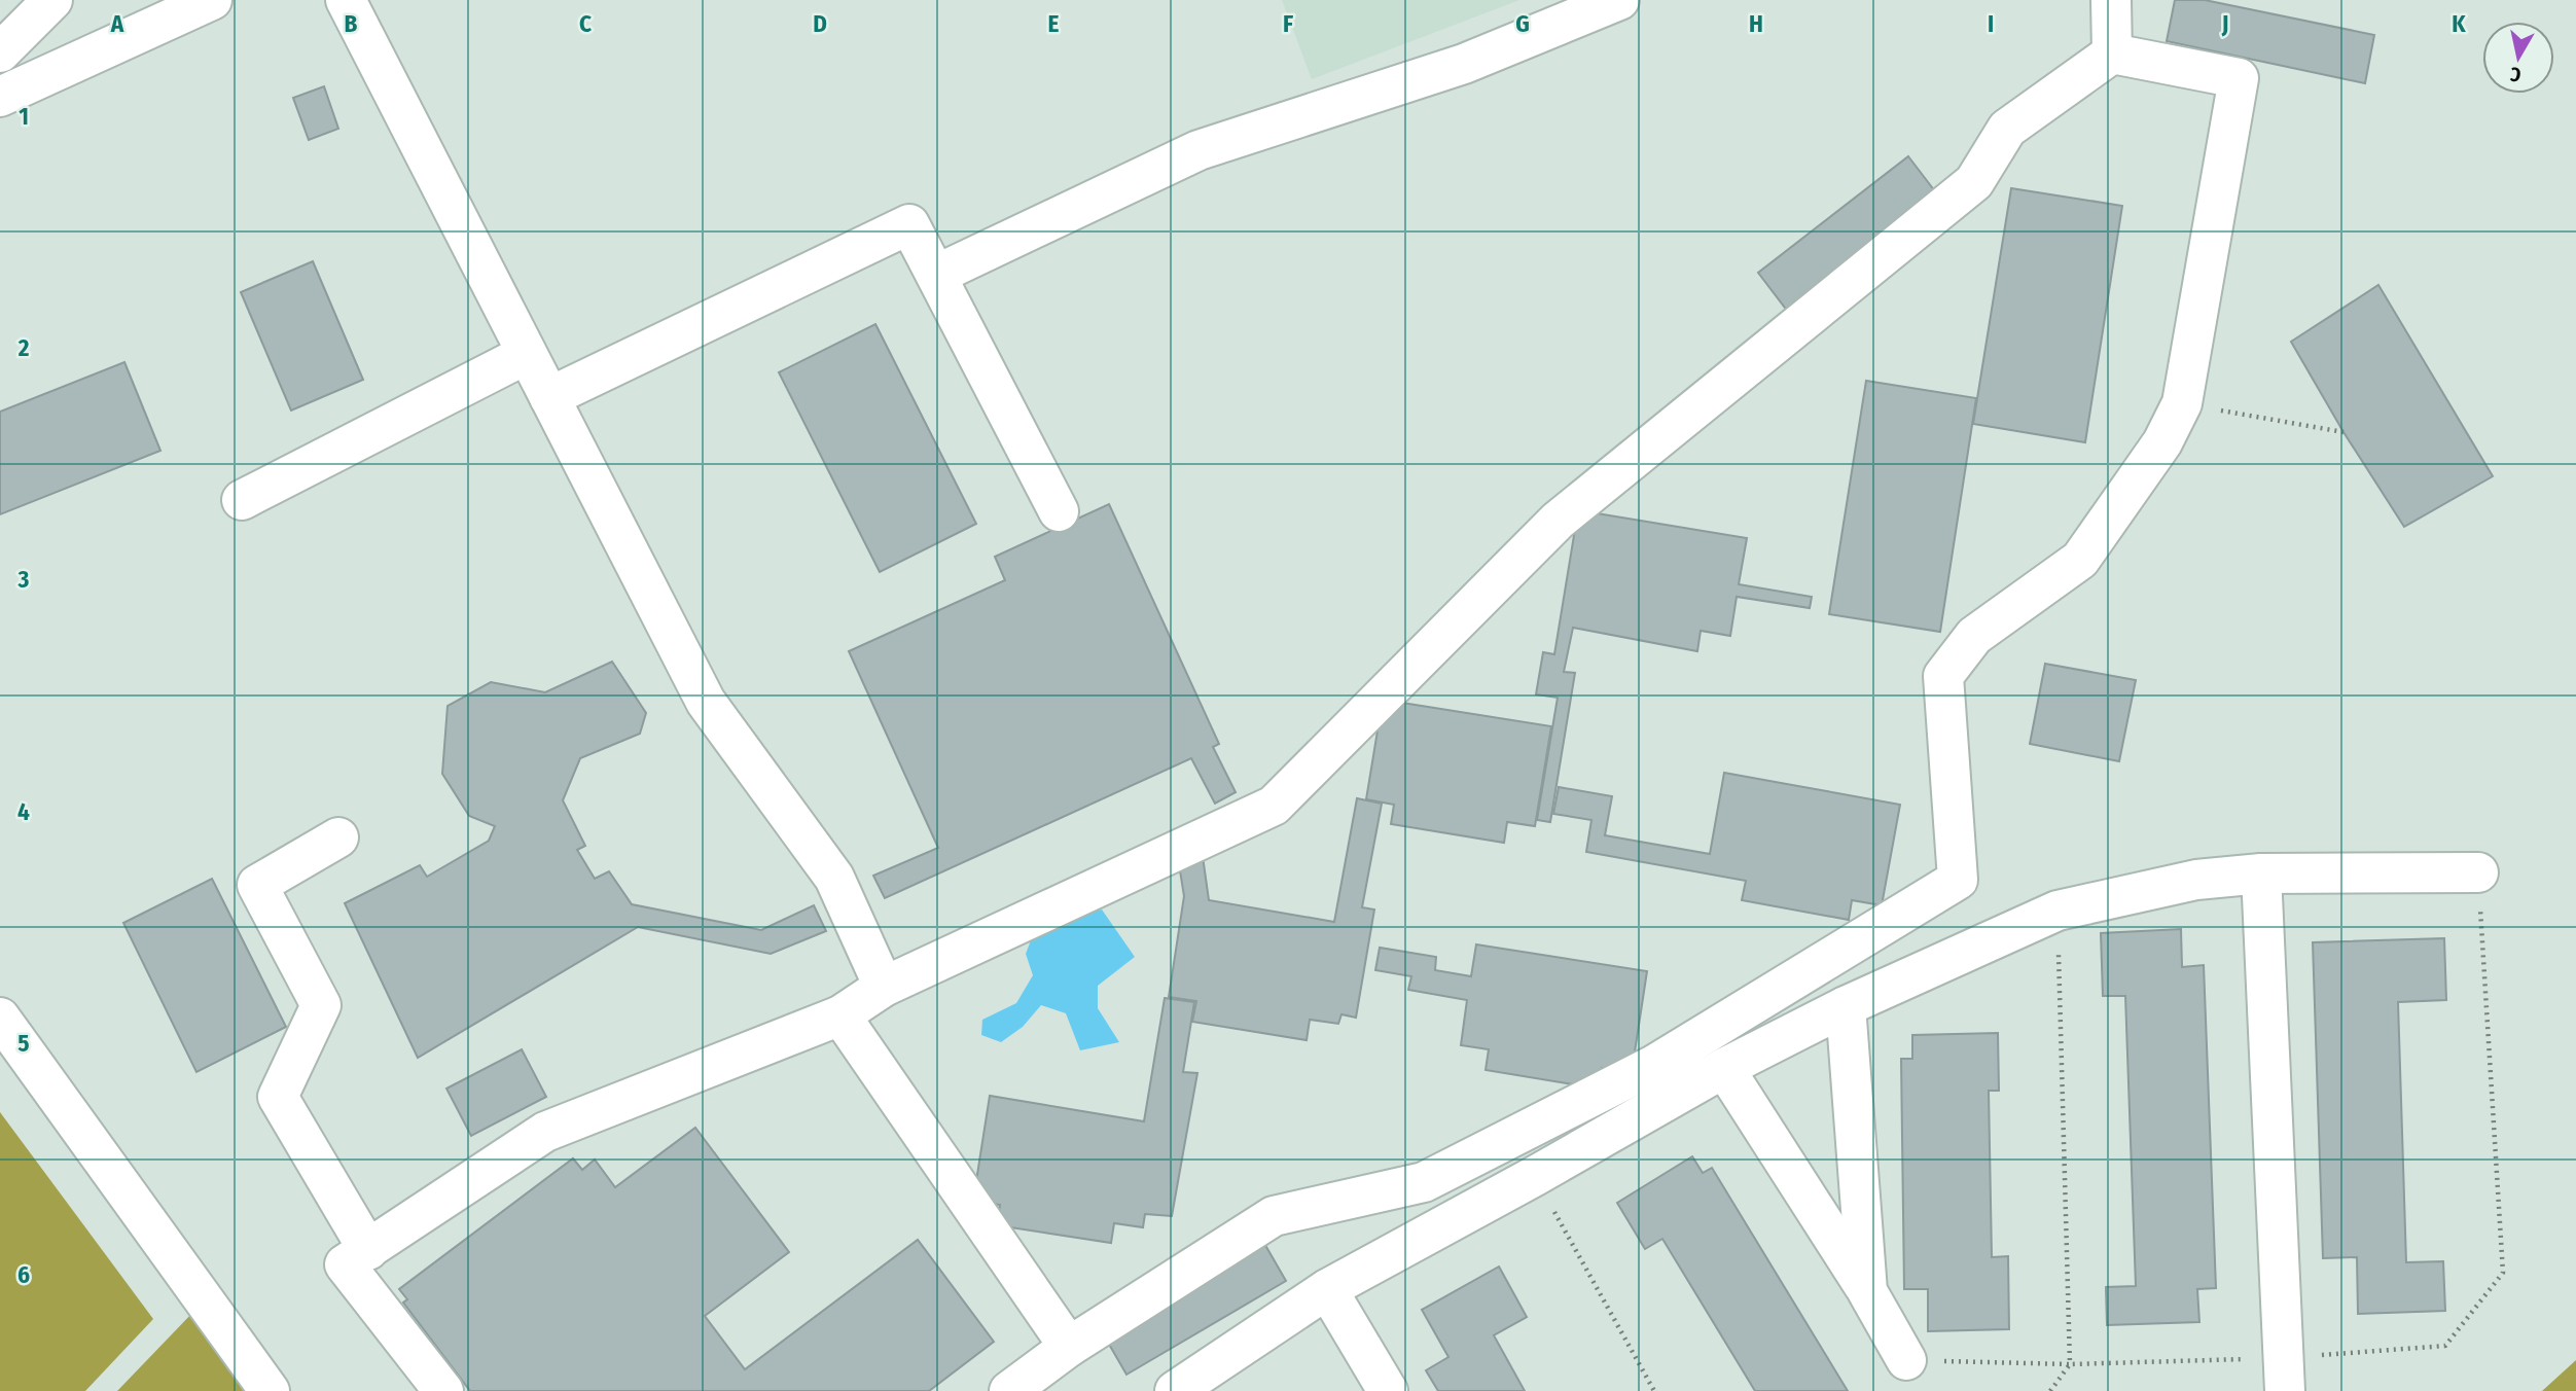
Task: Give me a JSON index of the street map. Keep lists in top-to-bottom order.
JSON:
{
  "north": "bottom",
  "grid": {
    "columns": [
      "A",
      "B",
      "C",
      "D",
      "E",
      "F",
      "G",
      "H",
      "I",
      "J",
      "K"
    ],
    "rows": [
      "1",
      "2",
      "3",
      "4",
      "5",
      "6"
    ]
  }
}
